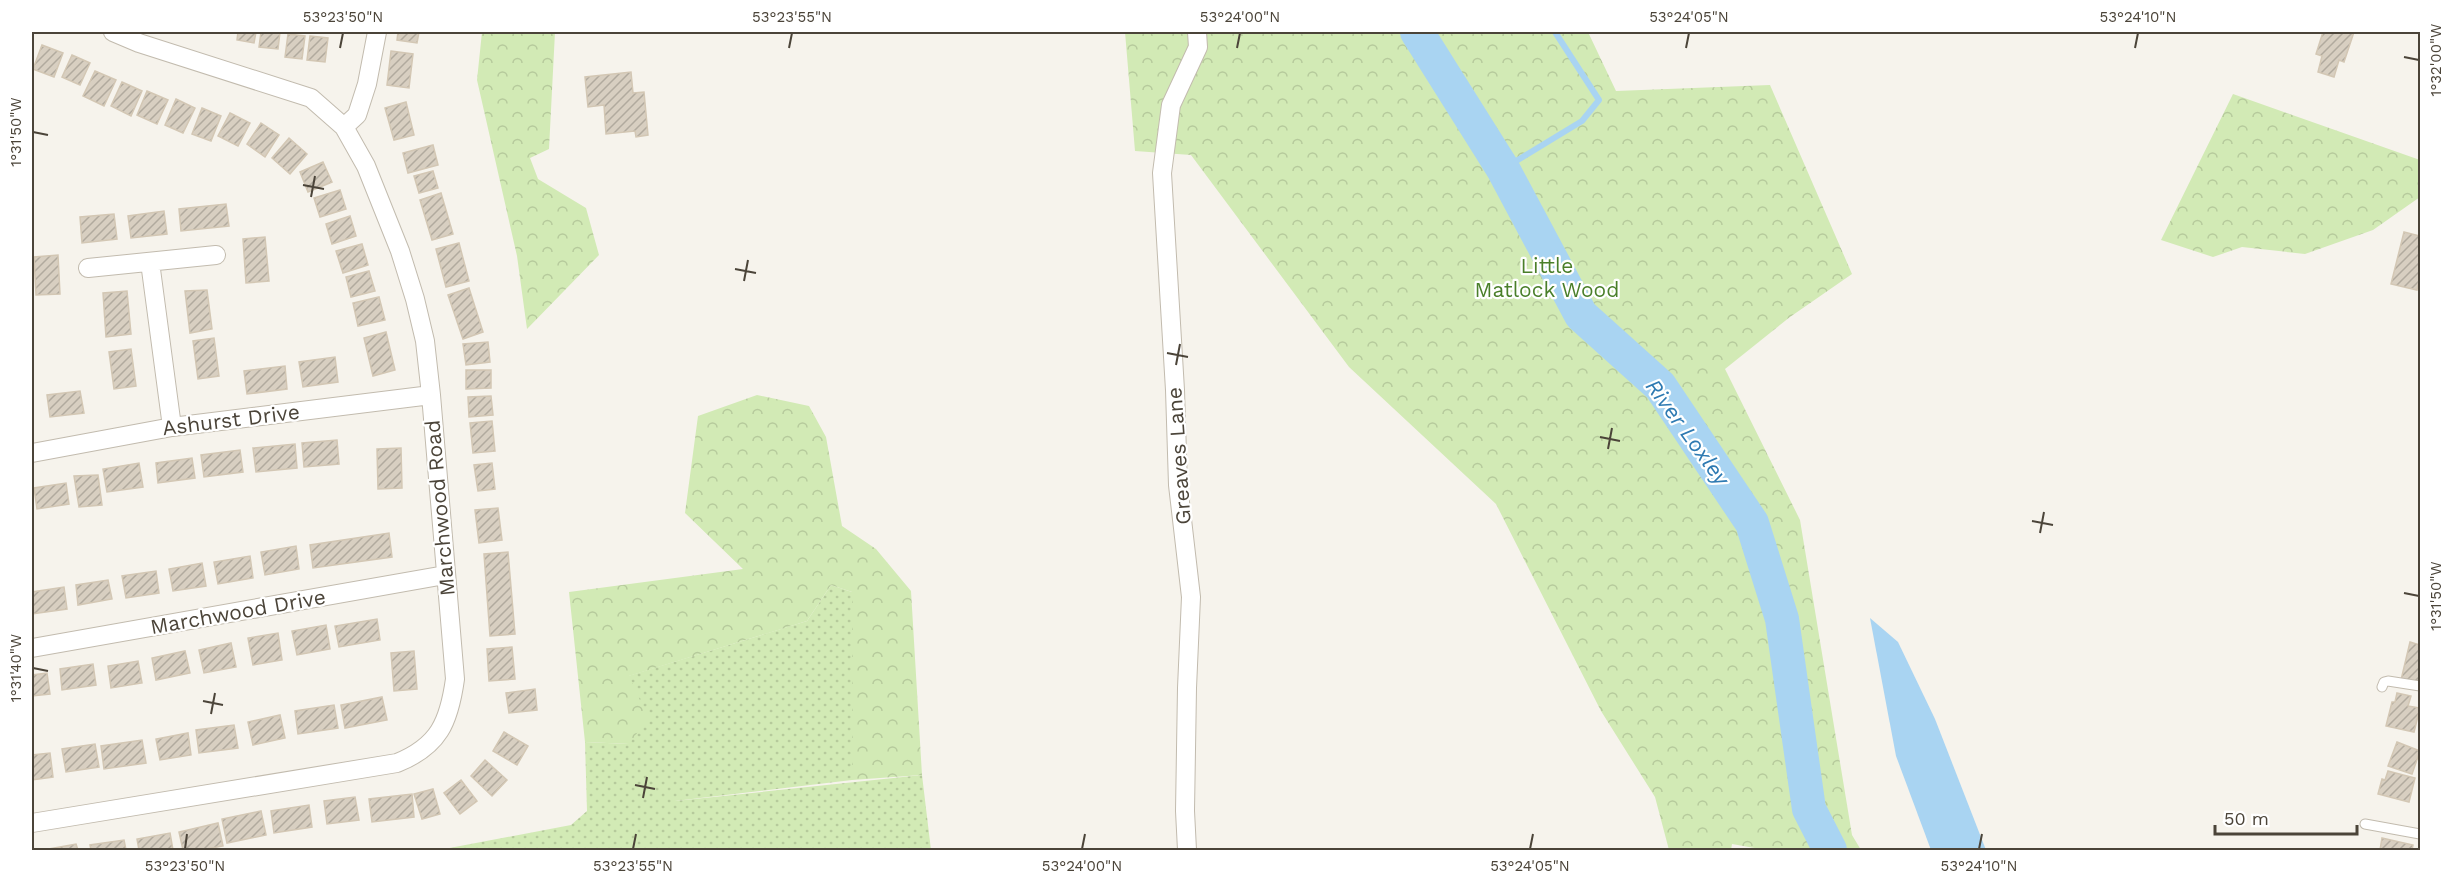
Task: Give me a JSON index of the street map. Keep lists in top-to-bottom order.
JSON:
{
  "streets": {
    "street": [
      "Ashurst Drive",
      "Greaves Lane",
      "Marchwood Road",
      "Marchwood Drive"
    ]
  },
  "crossings": [
    ["Ashurst Drive", "Marchwood Road"],
    ["Marchwood Road", "Marchwood Drive"]
  ],
  "water": ["River Loxley"],
  "parks": ["Little Matlock Wood"],
  "scale_bar": "50 m",
  "coordinates": [
    "53°23'50\"N",
    "53°23'55\"N",
    "53°24'00\"N",
    "53°24'05\"N",
    "53°24'10\"N",
    "1°32'00\"W",
    "1°31'50\"W",
    "1°31'40\"W"
  ]
}
